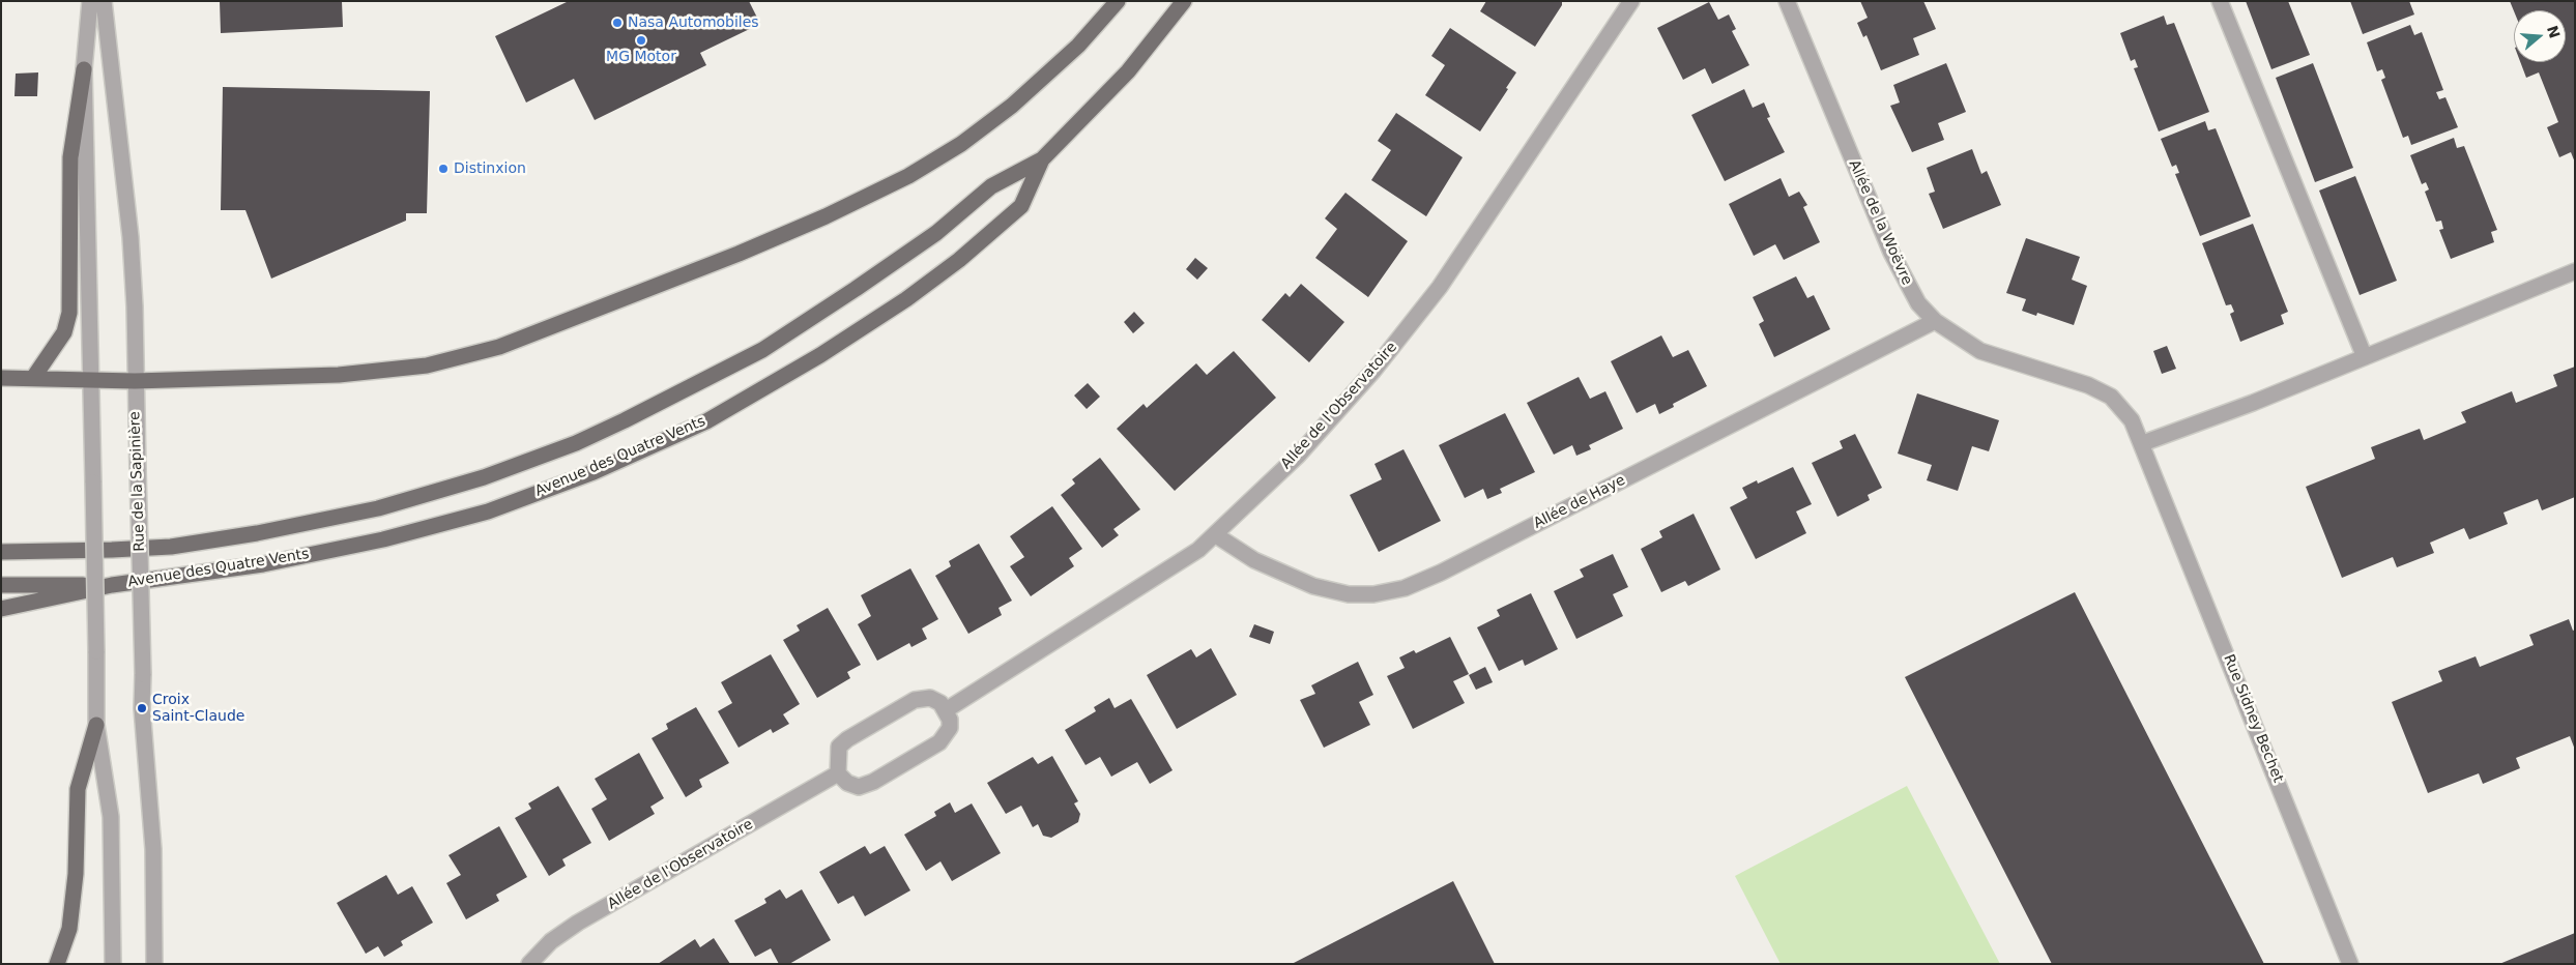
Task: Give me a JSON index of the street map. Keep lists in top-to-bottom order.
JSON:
{
  "streets": {
    "main road": ["Avenue des Quatre Vents"],
    "street": [
      "Allée de la Woëvre",
      "Allée de l'Observatoire",
      "Rue de la Sapinière",
      "Allée de Haye",
      "Rue Sidney Bechet"
    ]
  },
  "crossings": [
    ["Allée de la Woëvre", "Allée de Haye"],
    ["Allée de la Woëvre", "Rue Sidney Bechet"],
    ["Allée de l'Observatoire", "Allée de Haye"]
  ],
  "places": [
    "Nasa Automobiles",
    "MG Motor",
    "Distinxion",
    "Croix Saint-Claude"
  ],
  "north": "right"
}
